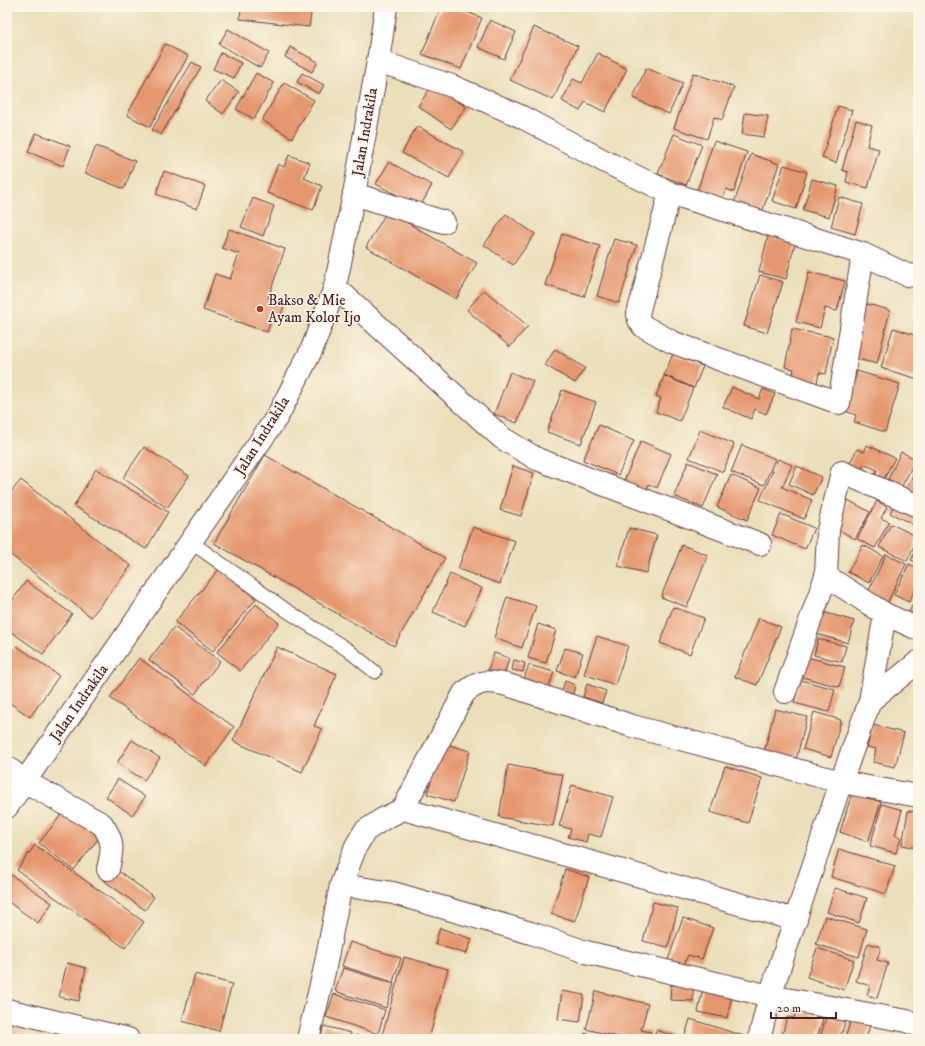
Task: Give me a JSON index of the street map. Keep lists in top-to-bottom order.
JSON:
{
  "streets": {
    "street": ["Jalan Indrakila"]
  },
  "places": ["Bakso & Mie Ayam Kolor Ijo"],
  "scale_bar": "20 m"
}
